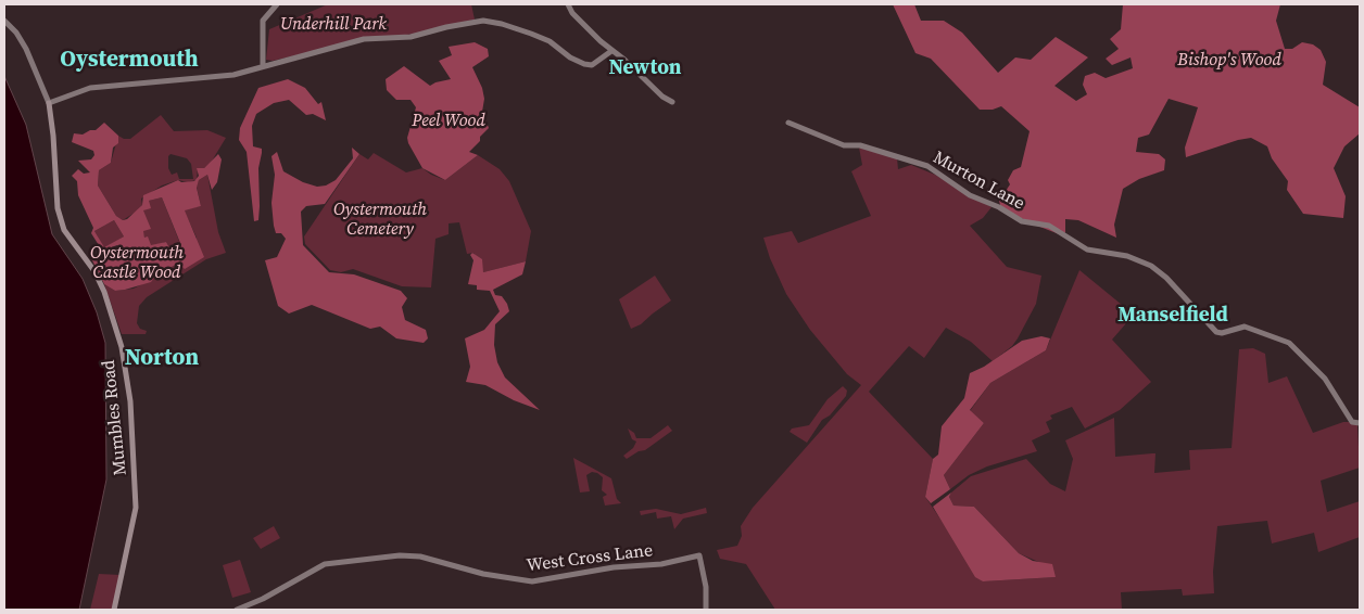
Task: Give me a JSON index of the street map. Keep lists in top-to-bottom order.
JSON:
{
  "streets": {
    "main road": ["Mumbles Road"],
    "street": ["Murton Lane", "West Cross Lane"]
  },
  "districts": [
    "Oystermouth",
    "Newton",
    "Manselfield",
    "Norton"
  ],
  "parks": [
    "Underhill Park",
    "Bishop's Wood",
    "Peel Wood",
    "Oystermouth Cemetery",
    "Oystermouth Castle Wood"
  ]
}
